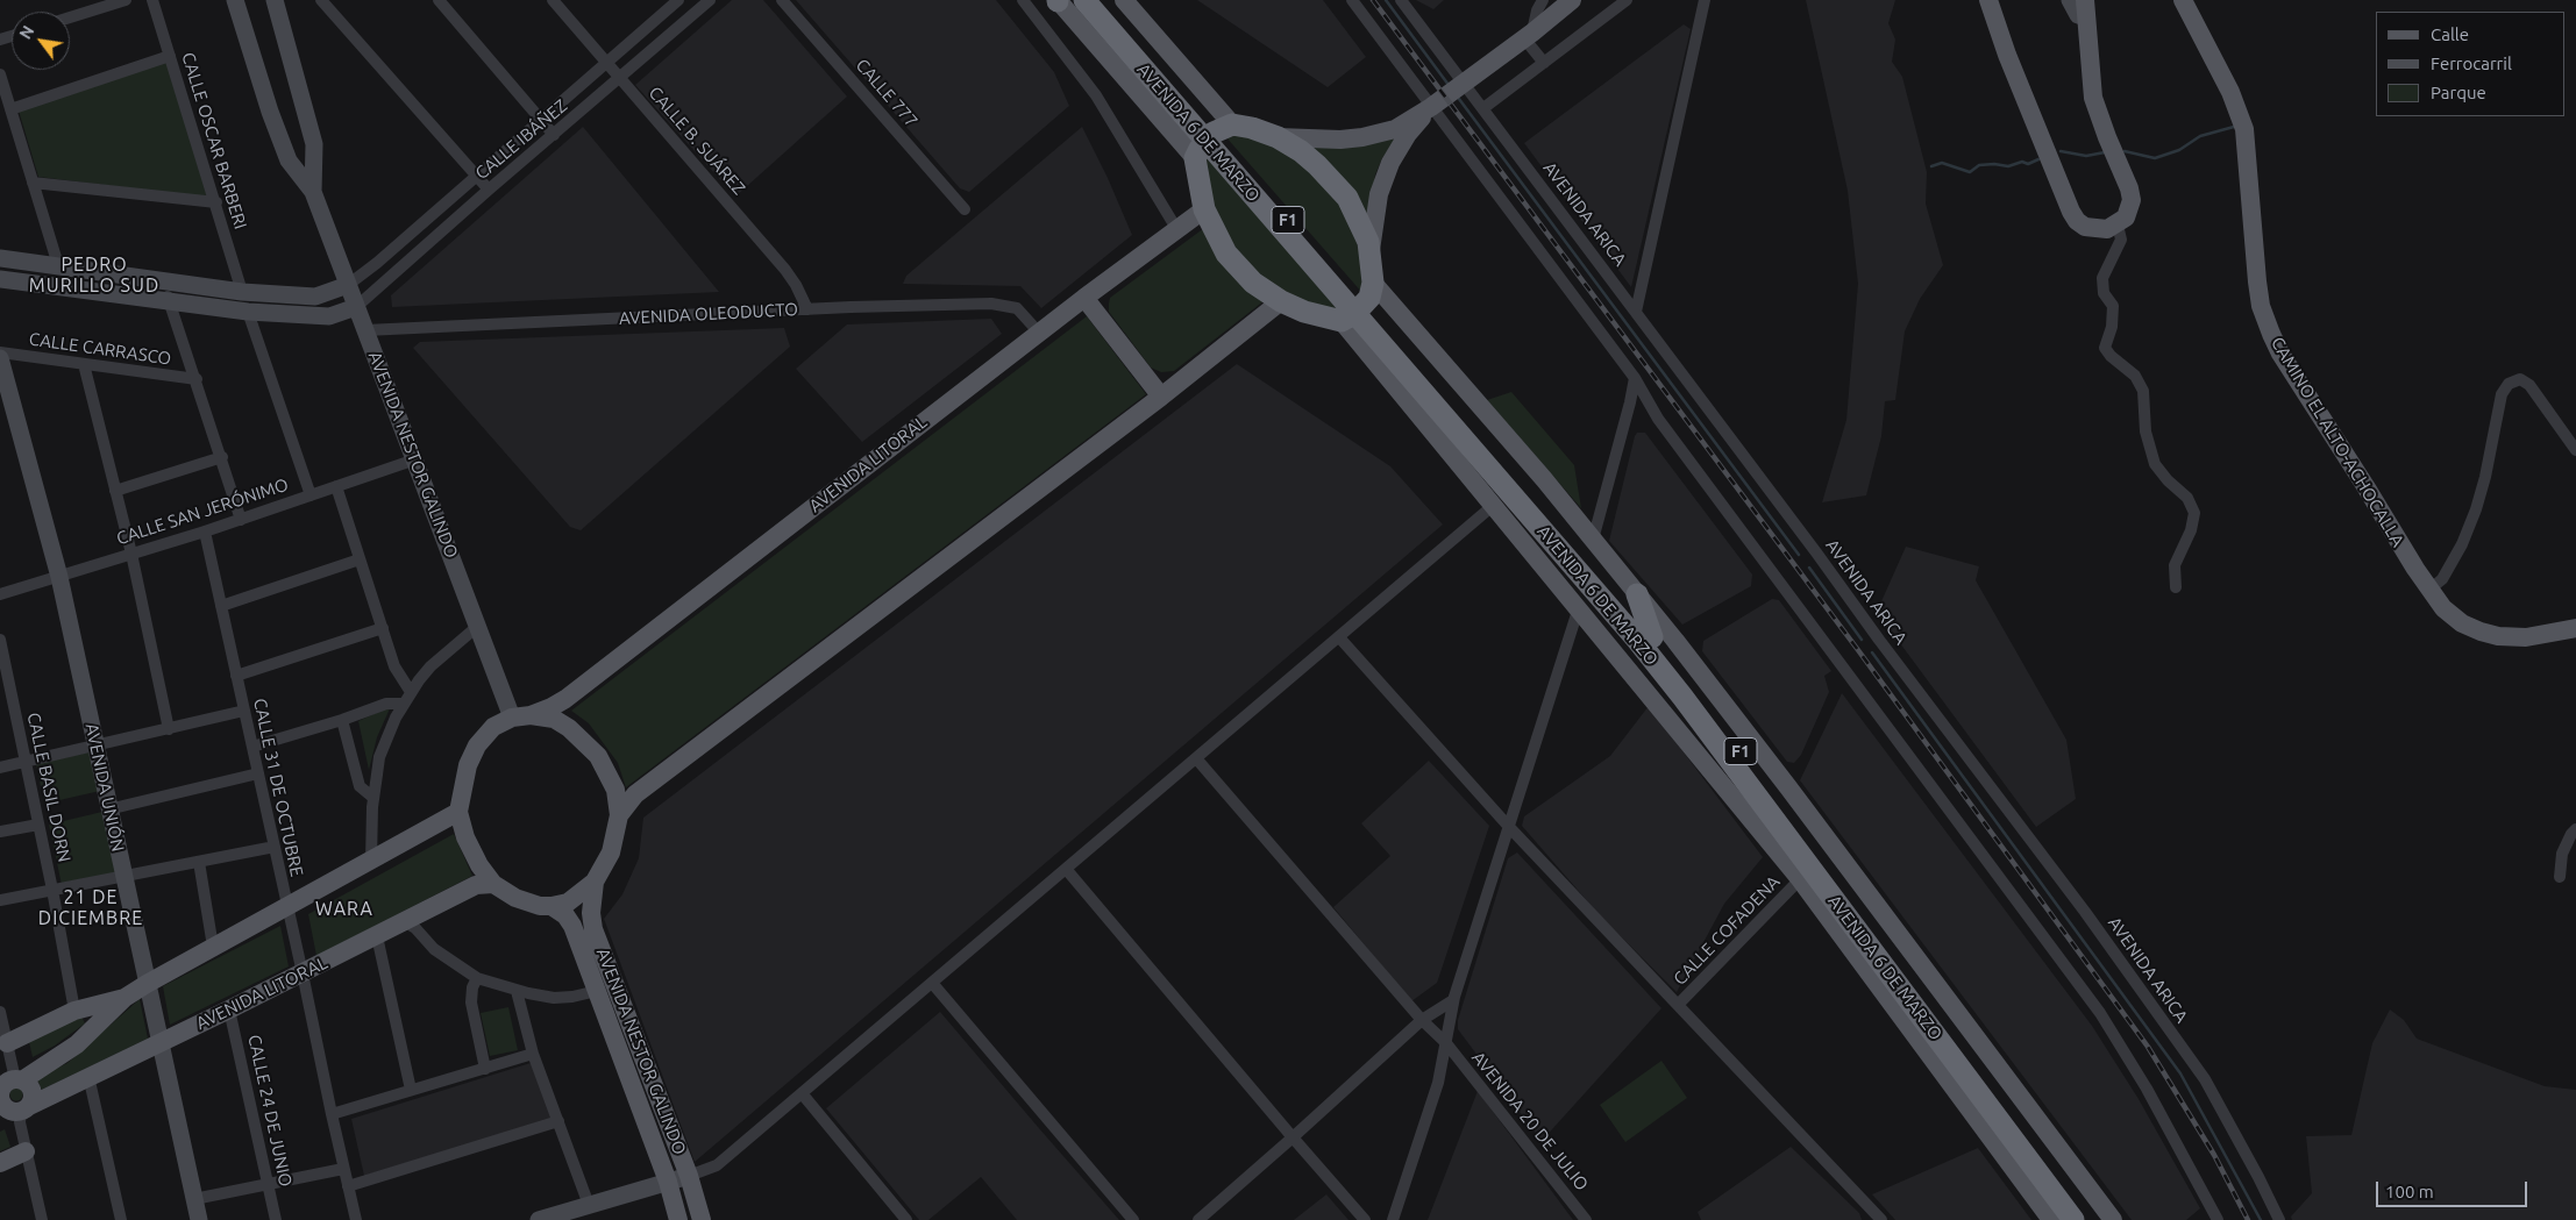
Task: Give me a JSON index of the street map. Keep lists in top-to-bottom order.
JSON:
{
  "streets": {
    "highway": ["AVENIDA 6 DE MARZO", "F1"],
    "main road": ["CAMINO EL ALTO-ACHOCALLA", "AVENIDA NESTOR GALINDO", "AVENIDA LITORAL"],
    "street": [
      "CALLE 777",
      "CALLE IBÁÑEZ",
      "CALLE OSCAR BARBERI",
      "CALLE B. SUÁREZ",
      "AVENIDA ARICA",
      "AVENIDA OLEODUCTO",
      "CALLE CARRASCO",
      "CALLE SAN JERÓNIMO",
      "CALLE BASIL DORN",
      "AVENIDA UNIÓN",
      "CALLE 31 DE OCTUBRE",
      "CALLE COFADENA",
      "CALLE 24 DE JUNIO",
      "AVENIDA 20 DE JULIO"
    ]
  },
  "crossings": [
    ["AVENIDA 6 DE MARZO", "F1"],
    ["AVENIDA 6 DE MARZO", "CALLE COFADENA"],
    ["CALLE IBÁÑEZ", "CALLE B. SUÁREZ"],
    ["CALLE IBÁÑEZ", "AVENIDA NESTOR GALINDO"],
    ["CALLE B. SUÁREZ", "AVENIDA OLEODUCTO"],
    ["F1", "AVENIDA LITORAL"],
    ["AVENIDA OLEODUCTO", "AVENIDA NESTOR GALINDO"],
    ["AVENIDA OLEODUCTO", "AVENIDA LITORAL"],
    ["AVENIDA NESTOR GALINDO", "AVENIDA LITORAL"],
    ["AVENIDA NESTOR GALINDO", "CALLE SAN JERÓNIMO"],
    ["AVENIDA LITORAL", "AVENIDA UNIÓN"],
    ["AVENIDA LITORAL", "CALLE 31 DE OCTUBRE"],
    ["AVENIDA LITORAL", "CALLE 24 DE JUNIO"],
    ["CALLE SAN JERÓNIMO", "AVENIDA UNIÓN"],
    ["CALLE SAN JERÓNIMO", "CALLE 31 DE OCTUBRE"]
  ],
  "districts": ["PEDRO MURILLO SUD", "21 DE DICIEMBRE", "WARA"],
  "legend": ["Calle", "Ferrocarril", "Parque"],
  "scale_bar": "100 m",
  "north": "top left"
}
